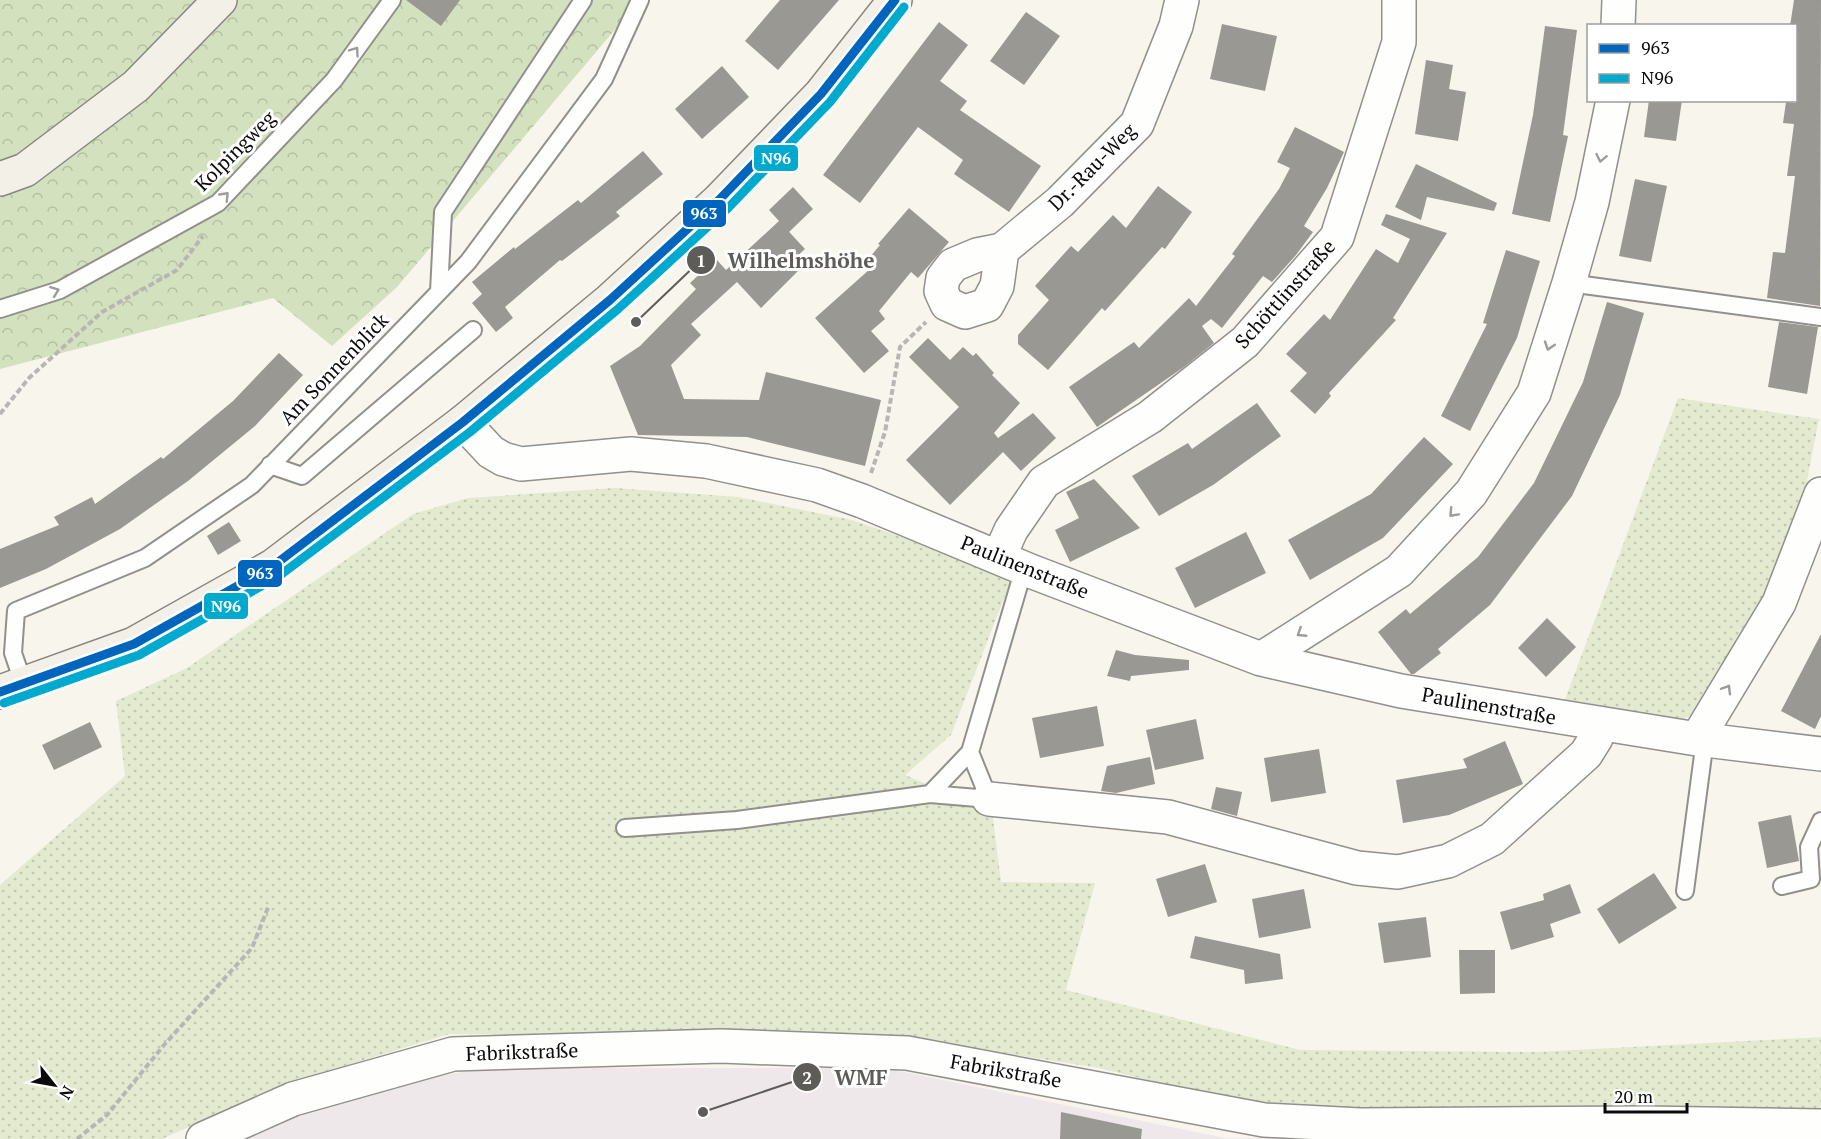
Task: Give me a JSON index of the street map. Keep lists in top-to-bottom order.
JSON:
{
  "streets": {
    "street": [
      "Dr.-Rau-Weg",
      "Schöttlinstraße",
      "Paulinenstraße",
      "Fabrikstraße"
    ],
    "lane": ["Kolpingweg", "Am Sonnenblick"]
  },
  "crossings": [
    ["Schöttlinstraße", "Paulinenstraße"]
  ],
  "one_way": ["Kolpingweg"],
  "places": ["Wilhelmshöhe", "WMF"],
  "lines": ["transit line 963", "transit line N96"],
  "legend": ["963", "N96"],
  "scale_bar": "20 m",
  "north": "bottom right"
}
